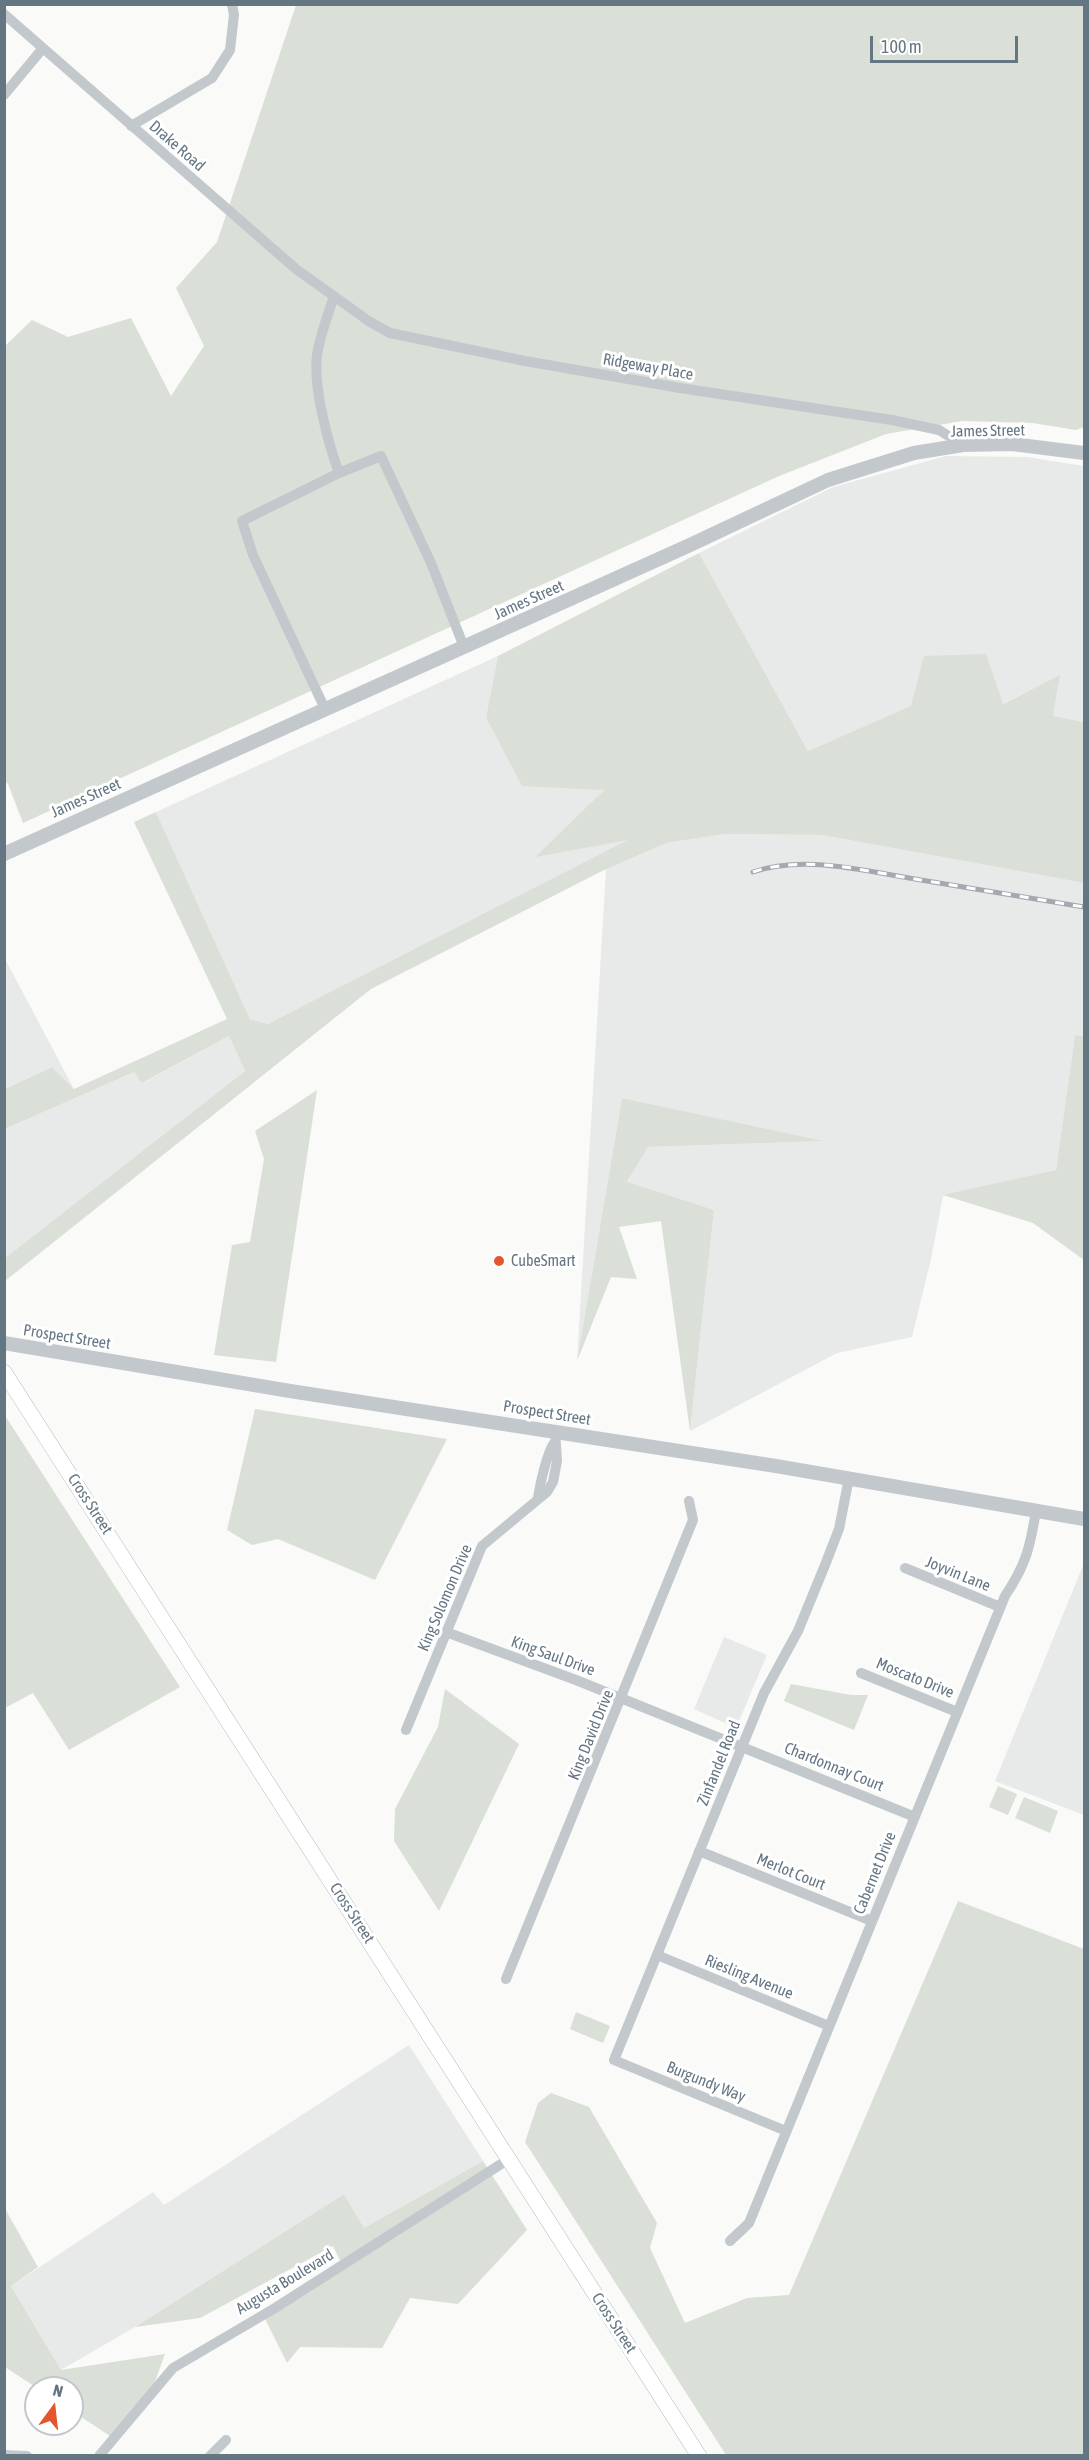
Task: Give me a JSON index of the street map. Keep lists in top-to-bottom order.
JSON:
{
  "streets": {
    "main road": ["Cross Street"],
    "street": [
      "Drake Road",
      "Ridgeway Place",
      "James Street",
      "Prospect Street",
      "Joyvin Lane",
      "King Solomon Drive",
      "King Saul Drive",
      "Moscato Drive",
      "King David Drive",
      "Zinfandel Road",
      "Chardonnay Court",
      "Merlot Court",
      "Cabernet Drive",
      "Riesling Avenue",
      "Burgundy Way",
      "Augusta Boulevard"
    ]
  },
  "crossings": [
    ["Drake Road", "Ridgeway Place"],
    ["Ridgeway Place", "James Street"],
    ["Prospect Street", "King Solomon Drive"],
    ["Prospect Street", "Zinfandel Road"],
    ["Prospect Street", "Cabernet Drive"],
    ["Cross Street", "Augusta Boulevard"],
    ["Joyvin Lane", "Cabernet Drive"],
    ["King Solomon Drive", "King Saul Drive"],
    ["King Saul Drive", "King David Drive"],
    ["King Saul Drive", "Chardonnay Court"],
    ["Moscato Drive", "Cabernet Drive"],
    ["Zinfandel Road", "Chardonnay Court"],
    ["Zinfandel Road", "Merlot Court"],
    ["Zinfandel Road", "Riesling Avenue"],
    ["Zinfandel Road", "Burgundy Way"],
    ["Chardonnay Court", "Cabernet Drive"],
    ["Merlot Court", "Cabernet Drive"],
    ["Cabernet Drive", "Riesling Avenue"],
    ["Cabernet Drive", "Burgundy Way"]
  ],
  "places": ["CubeSmart"],
  "scale_bar": "100 m",
  "north": "top"
}
